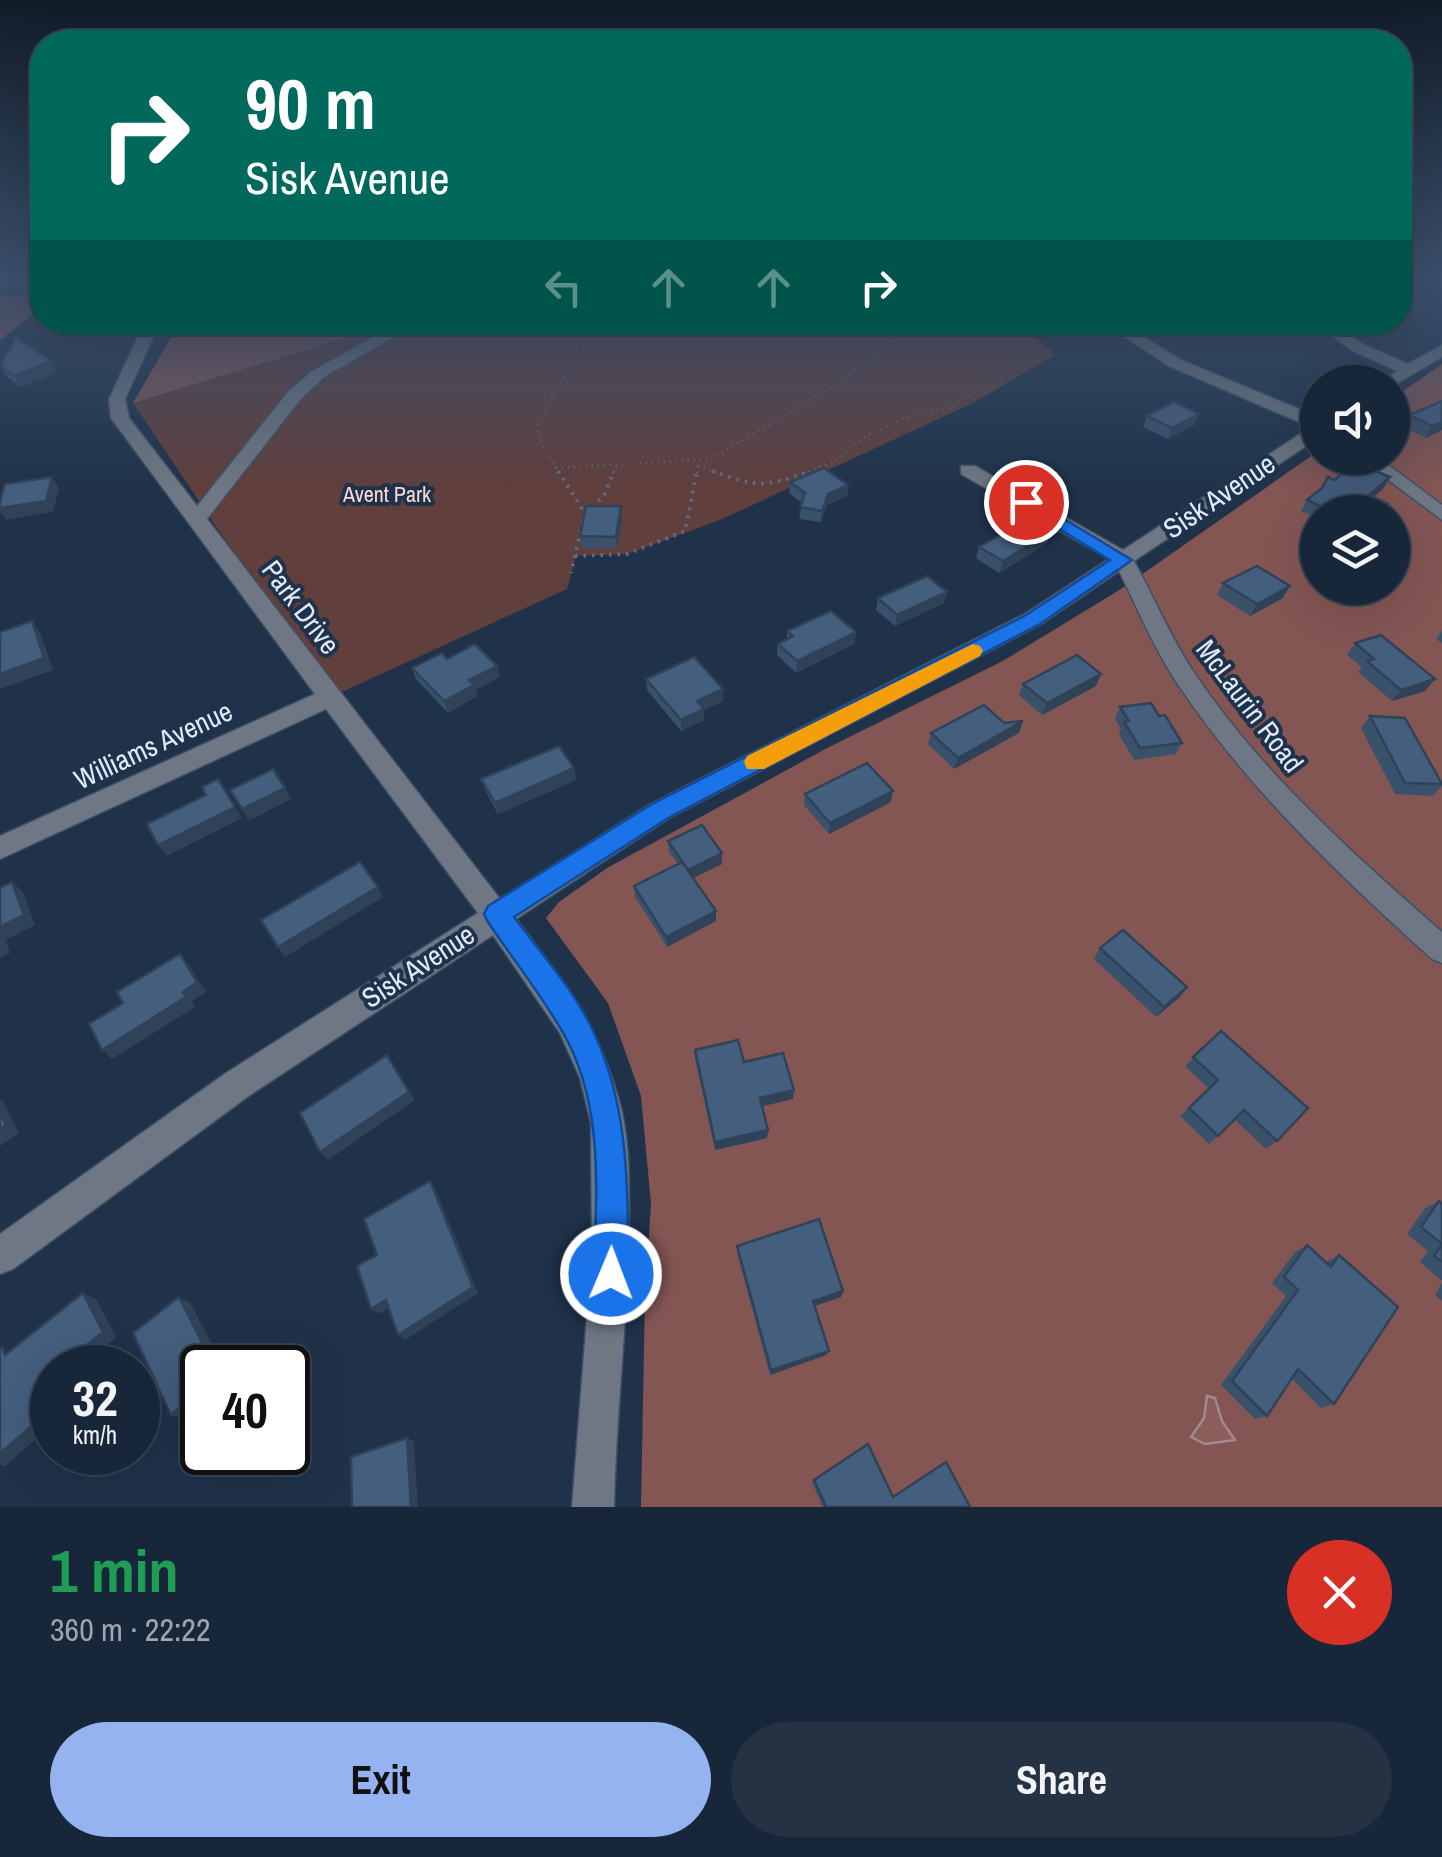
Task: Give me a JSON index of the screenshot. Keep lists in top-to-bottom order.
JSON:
{
  "streets": {
    "street": [
      "Sisk Avenue",
      "Park Drive",
      "McLaurin Road",
      "Williams Avenue"
    ]
  },
  "crossings": [
    ["Sisk Avenue", "Park Drive"],
    ["Sisk Avenue", "McLaurin Road"],
    ["Park Drive", "Williams Avenue"]
  ],
  "parks": ["Avent Park"],
  "page": {
    "turn": ["90 m", "Sisk Avenue"],
    "speed": "32 km/h",
    "limit": "40",
    "heading": ["1 min", "360 m · 22:22"],
    "buttons": ["Exit", "Share"]
  }
}
